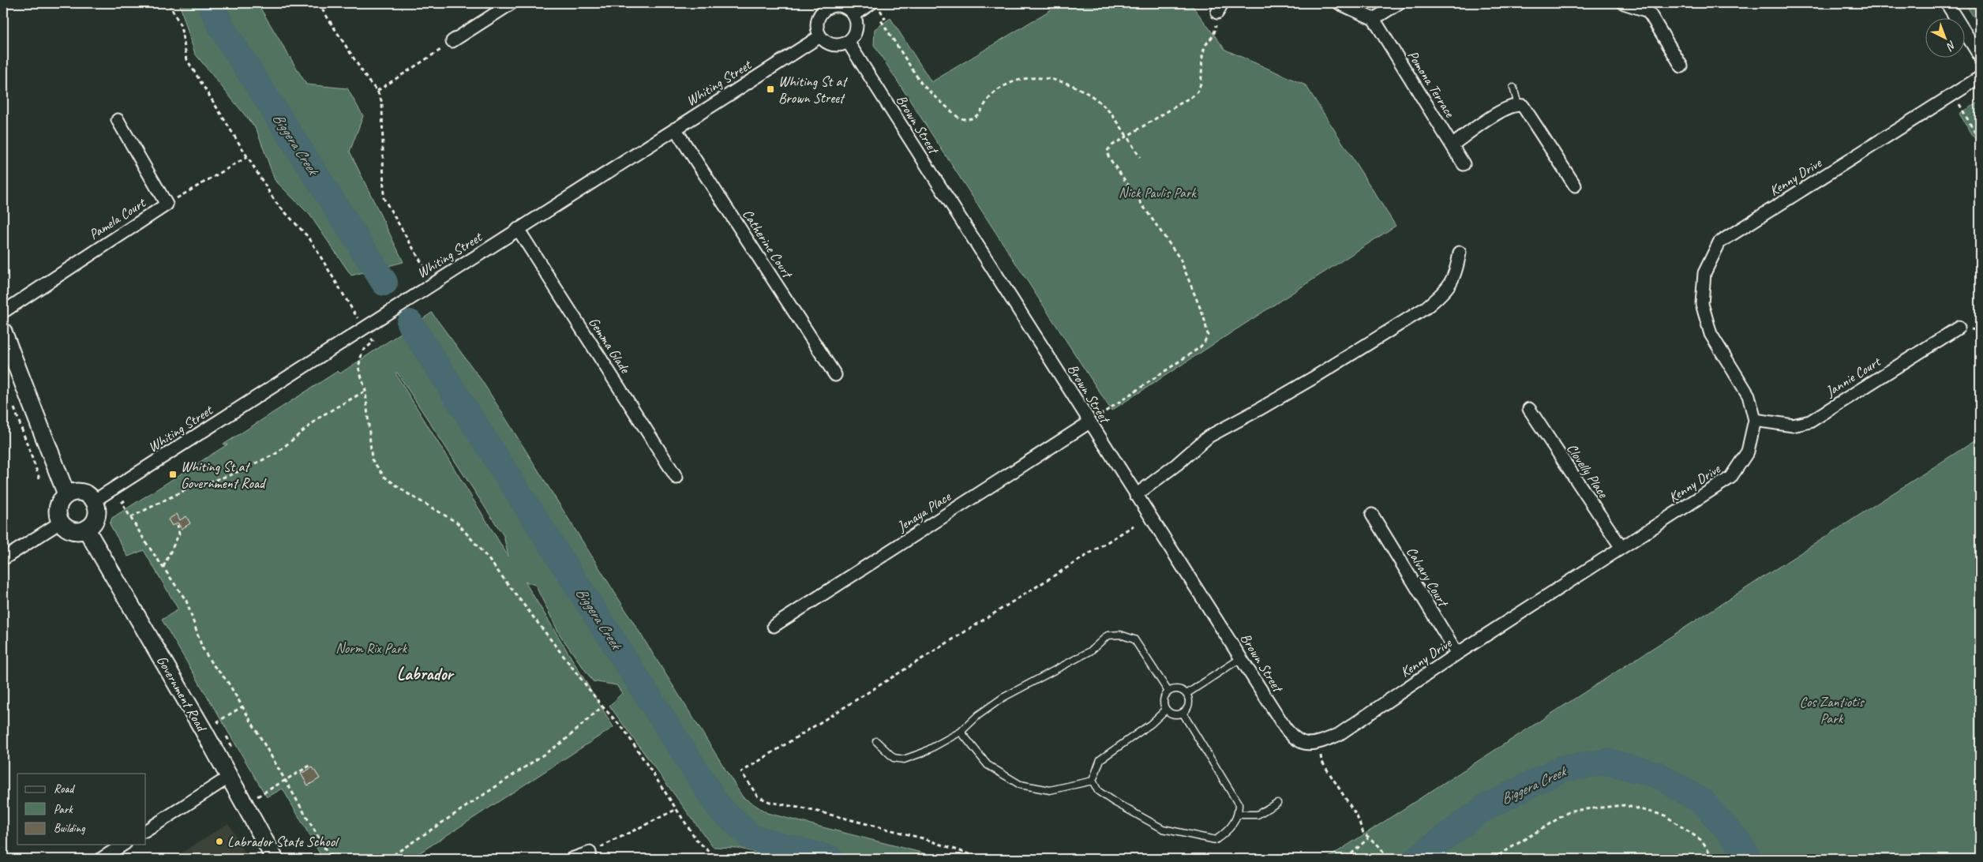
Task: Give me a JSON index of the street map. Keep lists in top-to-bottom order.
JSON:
{
  "streets": {
    "main road": ["Government Road"],
    "street": [
      "Whiting Street",
      "Pomona Terrace",
      "Brown Street",
      "Kenny Drive",
      "Pamela Court",
      "Catherine Court",
      "Gemma Glade",
      "Jannie Court",
      "Clovelly Place",
      "Jenaya Place",
      "Calvary Court"
    ]
  },
  "crossings": [
    ["Whiting Street", "Brown Street"],
    ["Whiting Street", "Catherine Court"],
    ["Whiting Street", "Gemma Glade"],
    ["Whiting Street", "Government Road"],
    ["Brown Street", "Kenny Drive"],
    ["Brown Street", "Jenaya Place"],
    ["Kenny Drive", "Jannie Court"],
    ["Kenny Drive", "Clovelly Place"],
    ["Kenny Drive", "Calvary Court"]
  ],
  "districts": ["Labrador"],
  "water": ["Biggera Creek"],
  "parks": ["Nick Pavlis Park", "Norm Rix Park", "Cos Zantiotis Park"],
  "places": {
    "transit": ["Whiting St at Brown Street", "Whiting St at Government Road"],
    "other": ["Labrador State School"]
  },
  "legend": ["Road", "Park", "Building"],
  "north": "bottom right"
}
